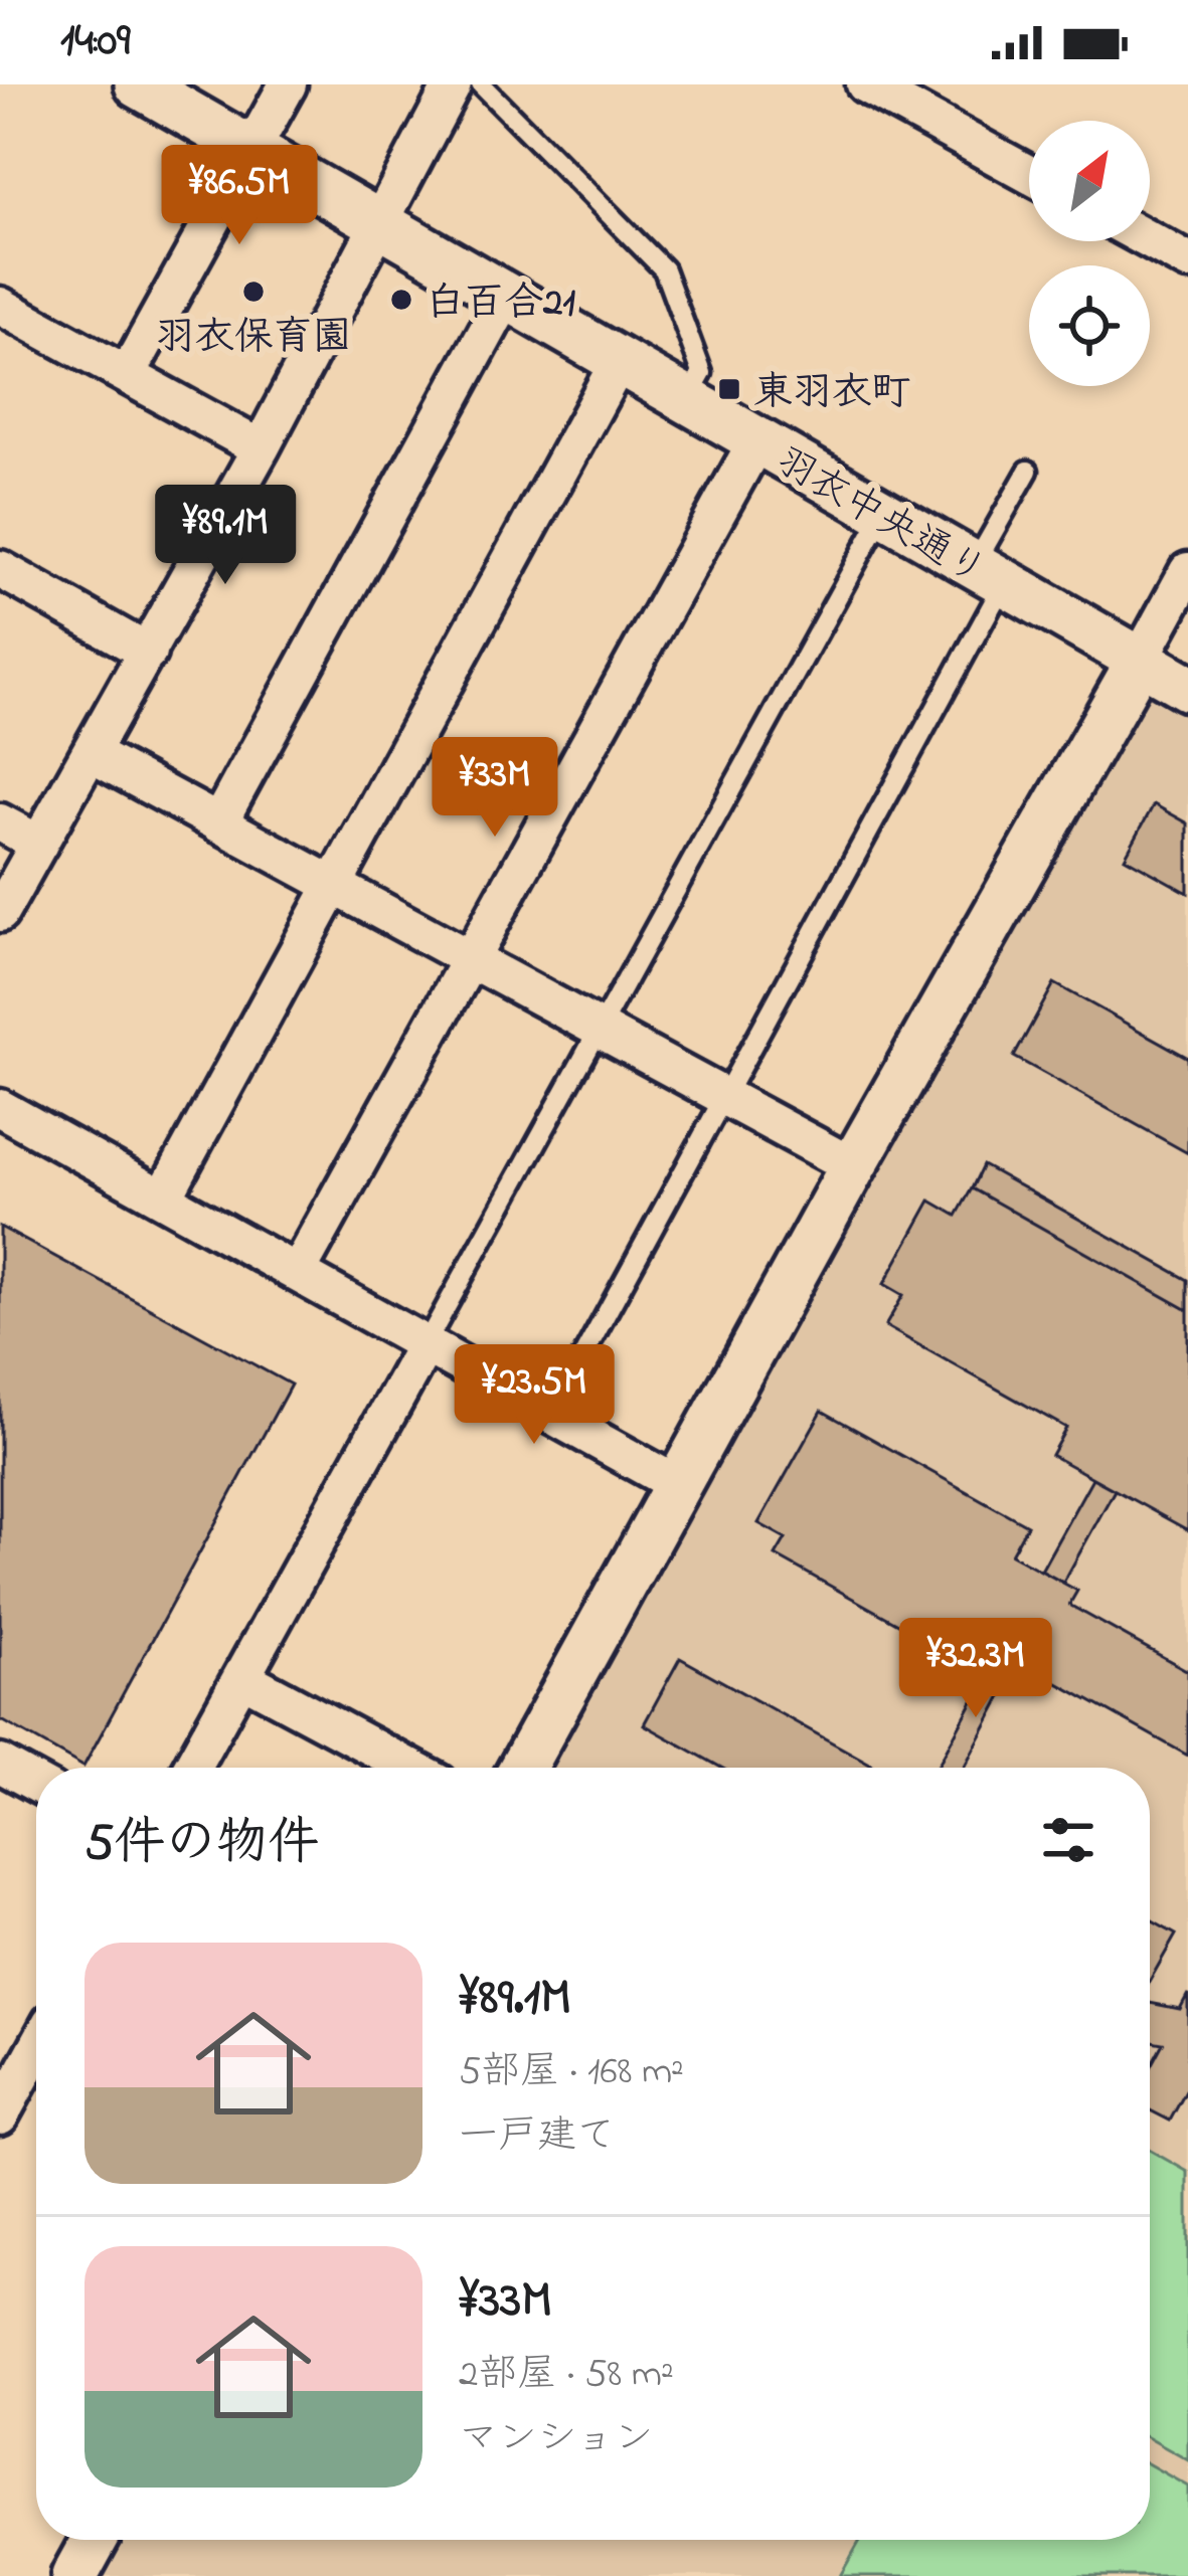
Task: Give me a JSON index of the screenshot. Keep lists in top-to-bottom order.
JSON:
{
  "streets": {
    "street": ["羽衣中央通り"]
  },
  "places": {
    "other": ["羽衣保育園", "白百合21"],
    "transit": ["東羽衣町"]
  },
  "north": "top right",
  "page": {
    "status": "14:09",
    "price": [
      "¥86.5M",
      "¥89.1M",
      "¥33M",
      "¥23.5M",
      "¥32.3M"
    ],
    "heading": "5件の物件",
    "list": [
      {
        "name": "¥89.1M",
        "note": "5部屋 · 168 m² · 一戸建て"
      },
      {
        "name": "¥33M",
        "note": "2部屋 · 58 m² · マンション"
      }
    ]
  }
}
